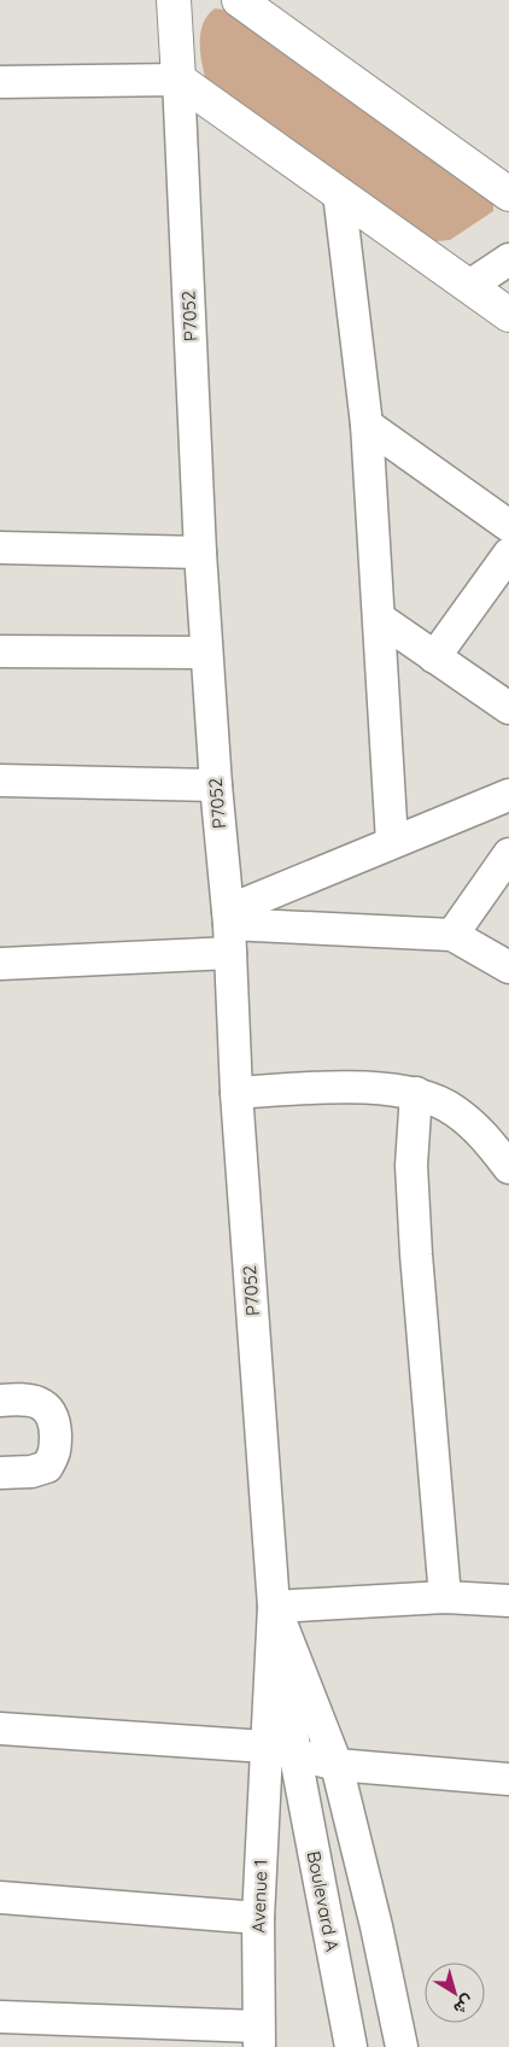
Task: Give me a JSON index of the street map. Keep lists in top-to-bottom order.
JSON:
{
  "streets": {
    "street": ["P7052", "Avenue 1", "Boulevard A"]
  },
  "crossings": [
    ["P7052", "Avenue 1"],
    ["P7052", "Boulevard A"]
  ],
  "north": "bottom right"
}
